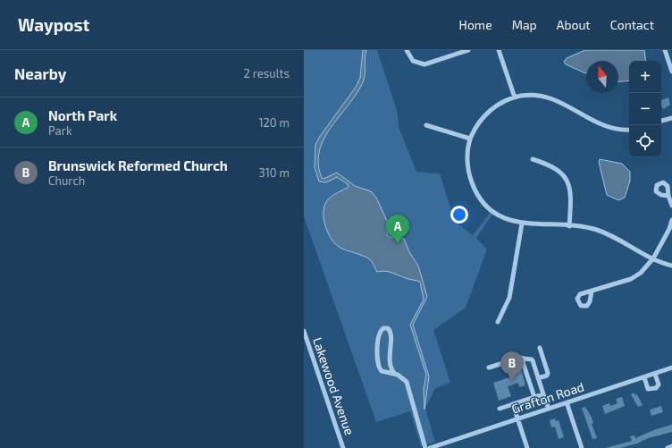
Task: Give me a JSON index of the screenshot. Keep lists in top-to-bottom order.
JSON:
{
  "streets": {
    "street": ["Lakewood Avenue", "Grafton Road"]
  },
  "north": "top",
  "page": {
    "header": "Waypost",
    "nav": [
      "Home",
      "Map",
      "About",
      "Contact"
    ],
    "heading": ["Nearby", "2 results"],
    "map_buttons": ["+", "−"],
    "list": [
      {
        "mark": "A",
        "name": "North Park",
        "note": "Park",
        "value": "120 m"
      },
      {
        "mark": "B",
        "name": "Brunswick Reformed Church",
        "note": "Church",
        "value": "310 m"
      }
    ],
    "pins": ["A", "B"]
  }
}
